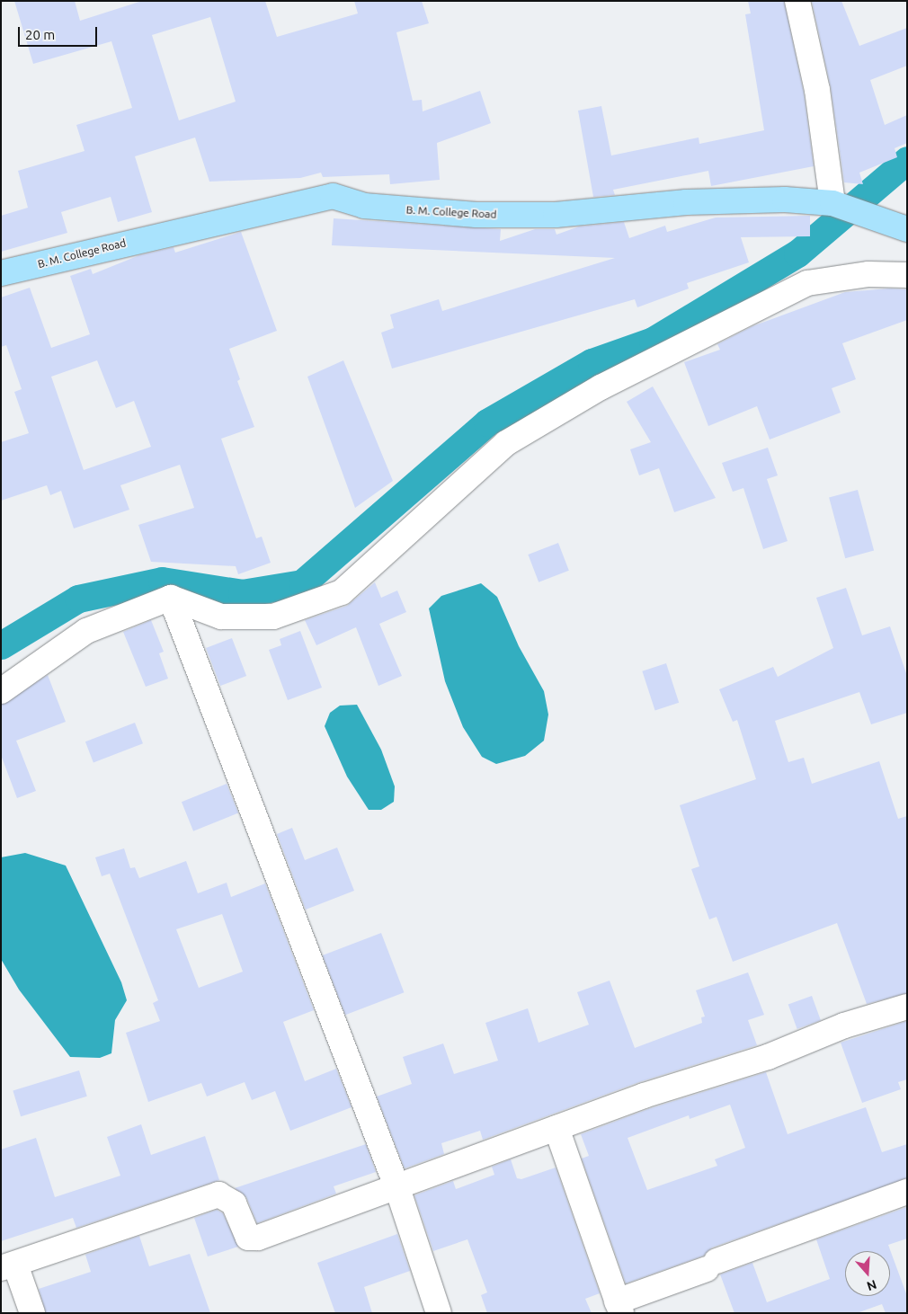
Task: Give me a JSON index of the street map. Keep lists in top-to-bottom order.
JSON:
{
  "streets": {
    "main road": ["B. M. College Road"]
  },
  "scale_bar": "20 m",
  "north": "bottom"
}
